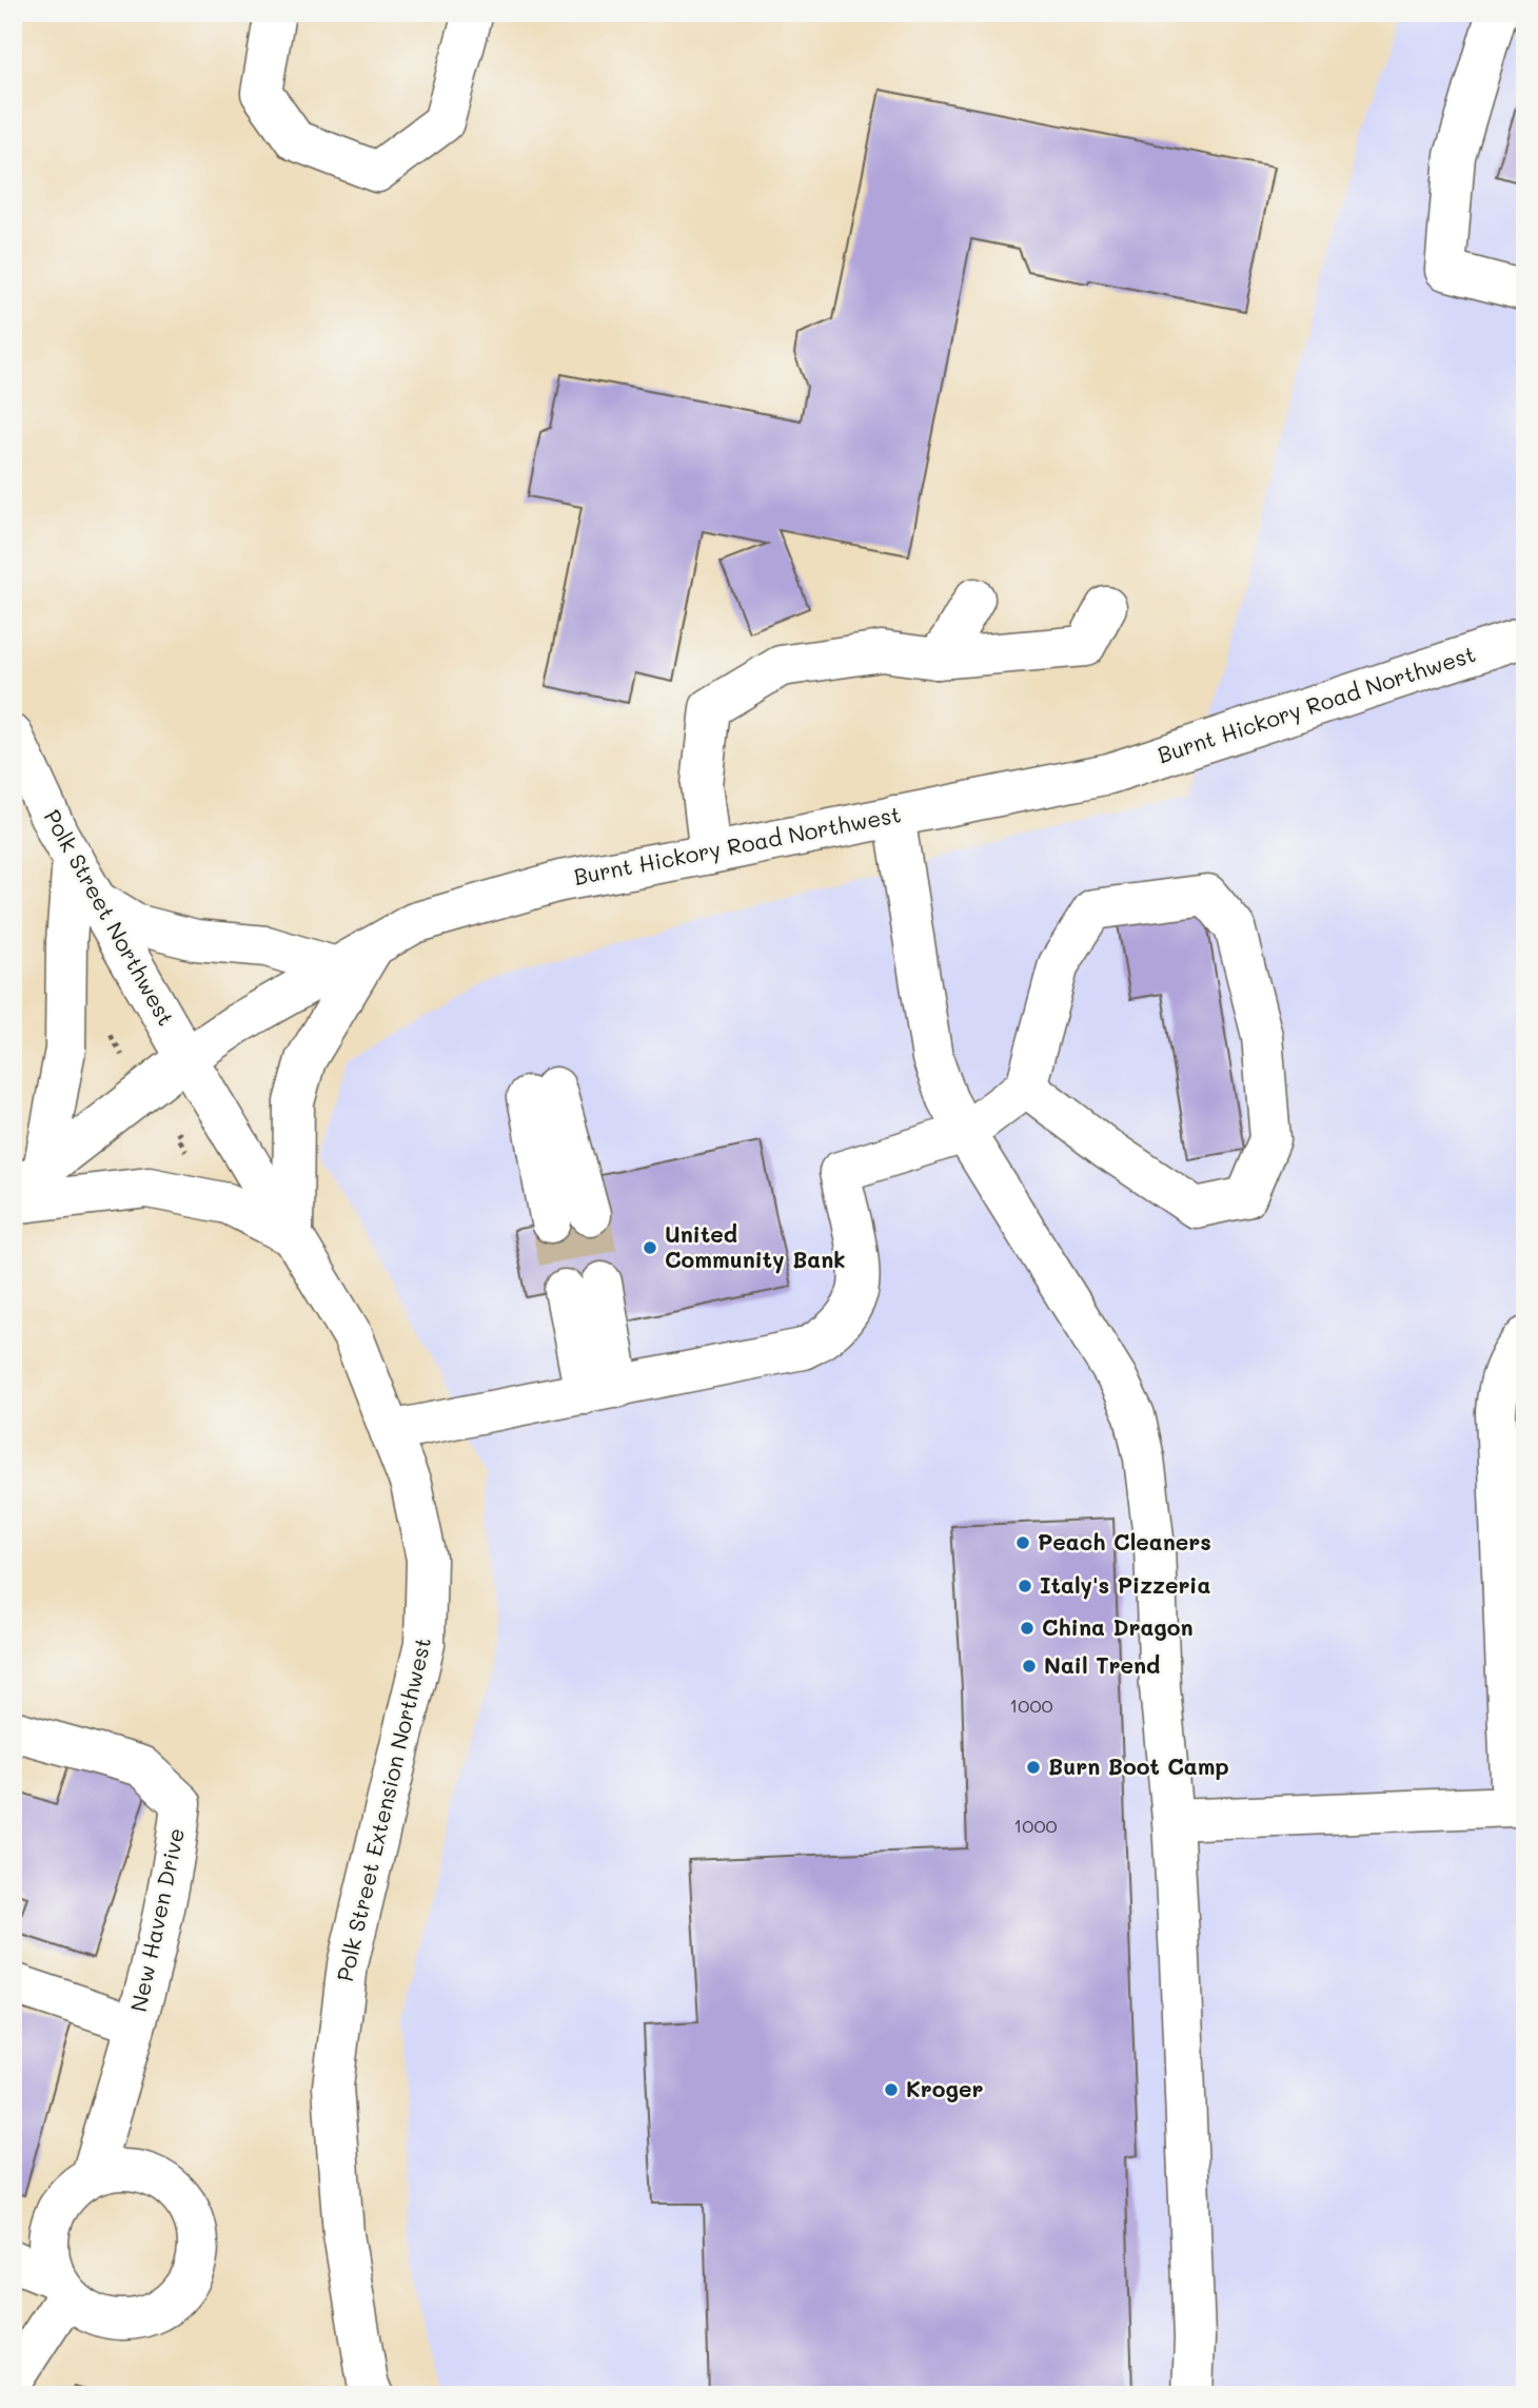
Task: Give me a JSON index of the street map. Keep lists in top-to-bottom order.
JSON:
{
  "streets": {
    "street": [
      "Burnt Hickory Road Northwest",
      "Polk Street Northwest",
      "Polk Street Extension Northwest",
      "New Haven Drive"
    ]
  },
  "crossings": [
    ["Burnt Hickory Road Northwest", "Polk Street Northwest"],
    ["Burnt Hickory Road Northwest", "Polk Street Extension Northwest"],
    ["Polk Street Northwest", "Polk Street Extension Northwest"]
  ],
  "places": [
    "United Community Bank",
    "Peach Cleaners",
    "Italy's Pizzeria",
    "China Dragon",
    "Nail Trend",
    "Burn Boot Camp",
    "Kroger"
  ],
  "house_numbers": ["1000", "1000"]
}
